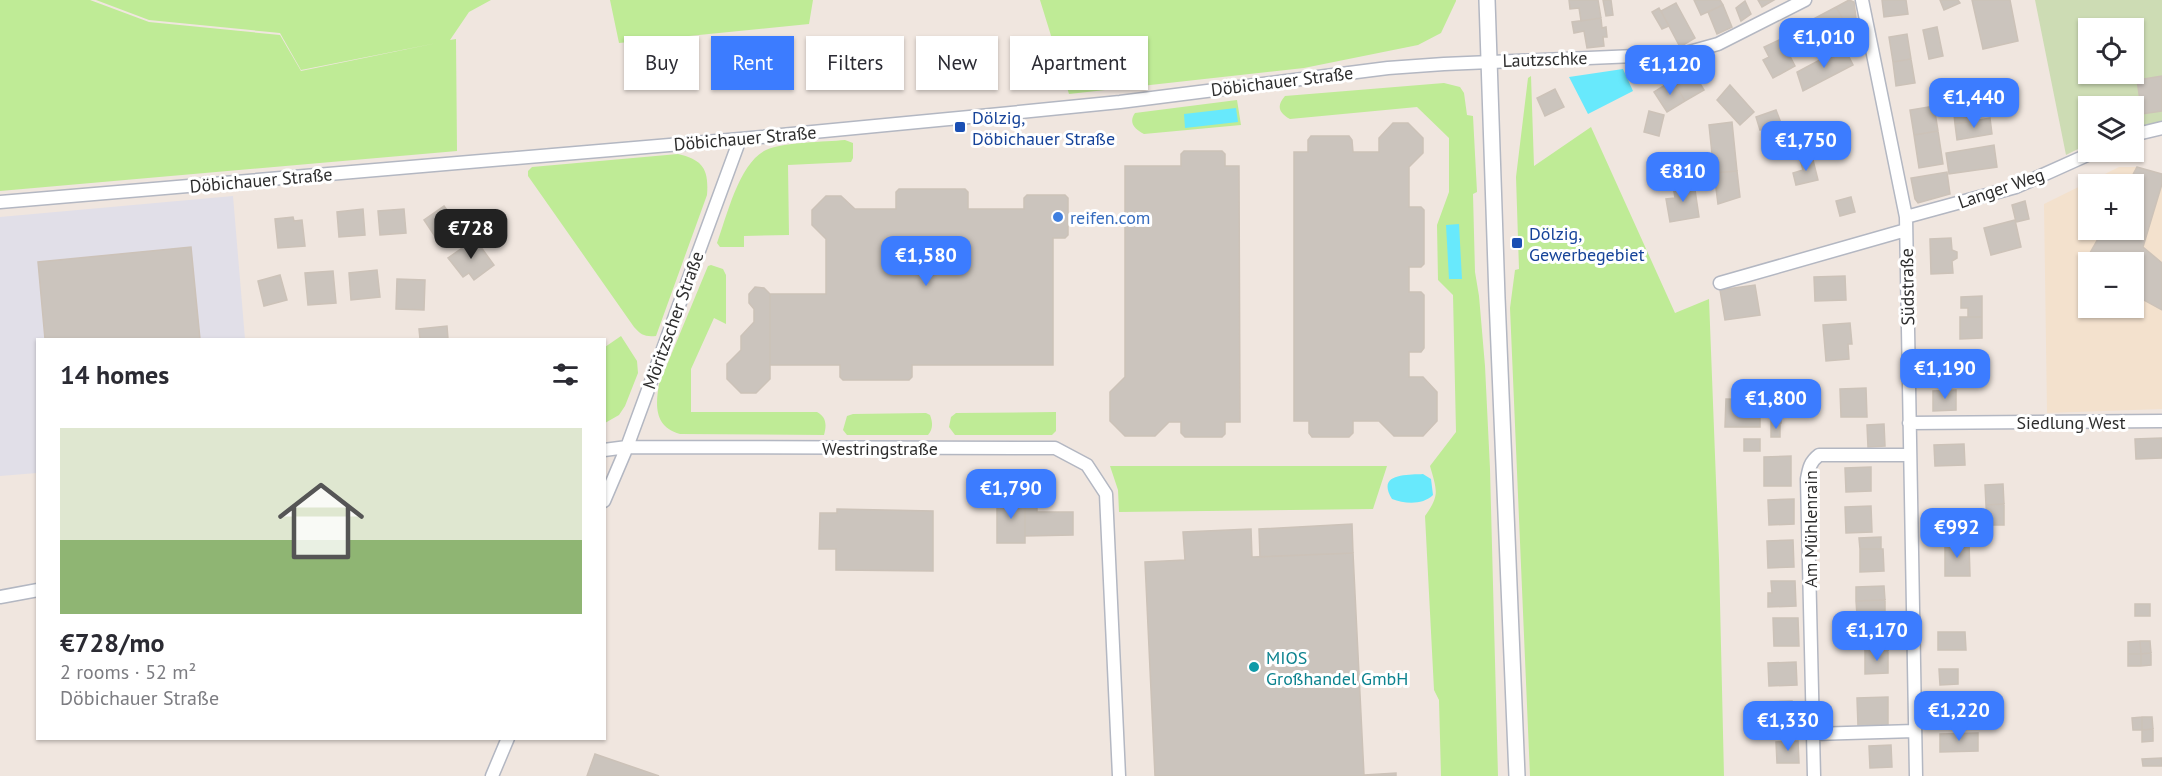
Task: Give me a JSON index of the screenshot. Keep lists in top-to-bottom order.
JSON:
{
  "streets": {
    "street": [
      "Lautzschke",
      "Döbichauer Straße",
      "Langer Weg",
      "Südstraße",
      "Möritzscher Straße",
      "Siedlung West",
      "Westringstraße",
      "Am Mühlenrain"
    ]
  },
  "crossings": [
    ["Lautzschke", "Döbichauer Straße"],
    ["Döbichauer Straße", "Möritzscher Straße"],
    ["Langer Weg", "Südstraße"],
    ["Südstraße", "Siedlung West"],
    ["Südstraße", "Am Mühlenrain"],
    ["Möritzscher Straße", "Westringstraße"]
  ],
  "places": {
    "transit": ["Dölzig, Döbichauer Straße", "Dölzig, Gewerbegebiet"],
    "other": ["reifen.com", "MIOS Großhandel GmbH"]
  },
  "page": {
    "map_buttons": ["+", "−"],
    "price": [
      "€1,010",
      "€1,120",
      "€1,440",
      "€1,750",
      "€810",
      "€728",
      "€1,580",
      "€1,190",
      "€1,800",
      "€1,790",
      "€992",
      "€1,170",
      "€1,220",
      "€1,330"
    ],
    "chip": [
      "Buy",
      "Rent",
      "Filters",
      "New",
      "Apartment"
    ],
    "heading": "14 homes",
    "list": [
      {
        "name": "€728/mo",
        "note": "2 rooms · 52 m² · Döbichauer Straße"
      }
    ]
  }
}
